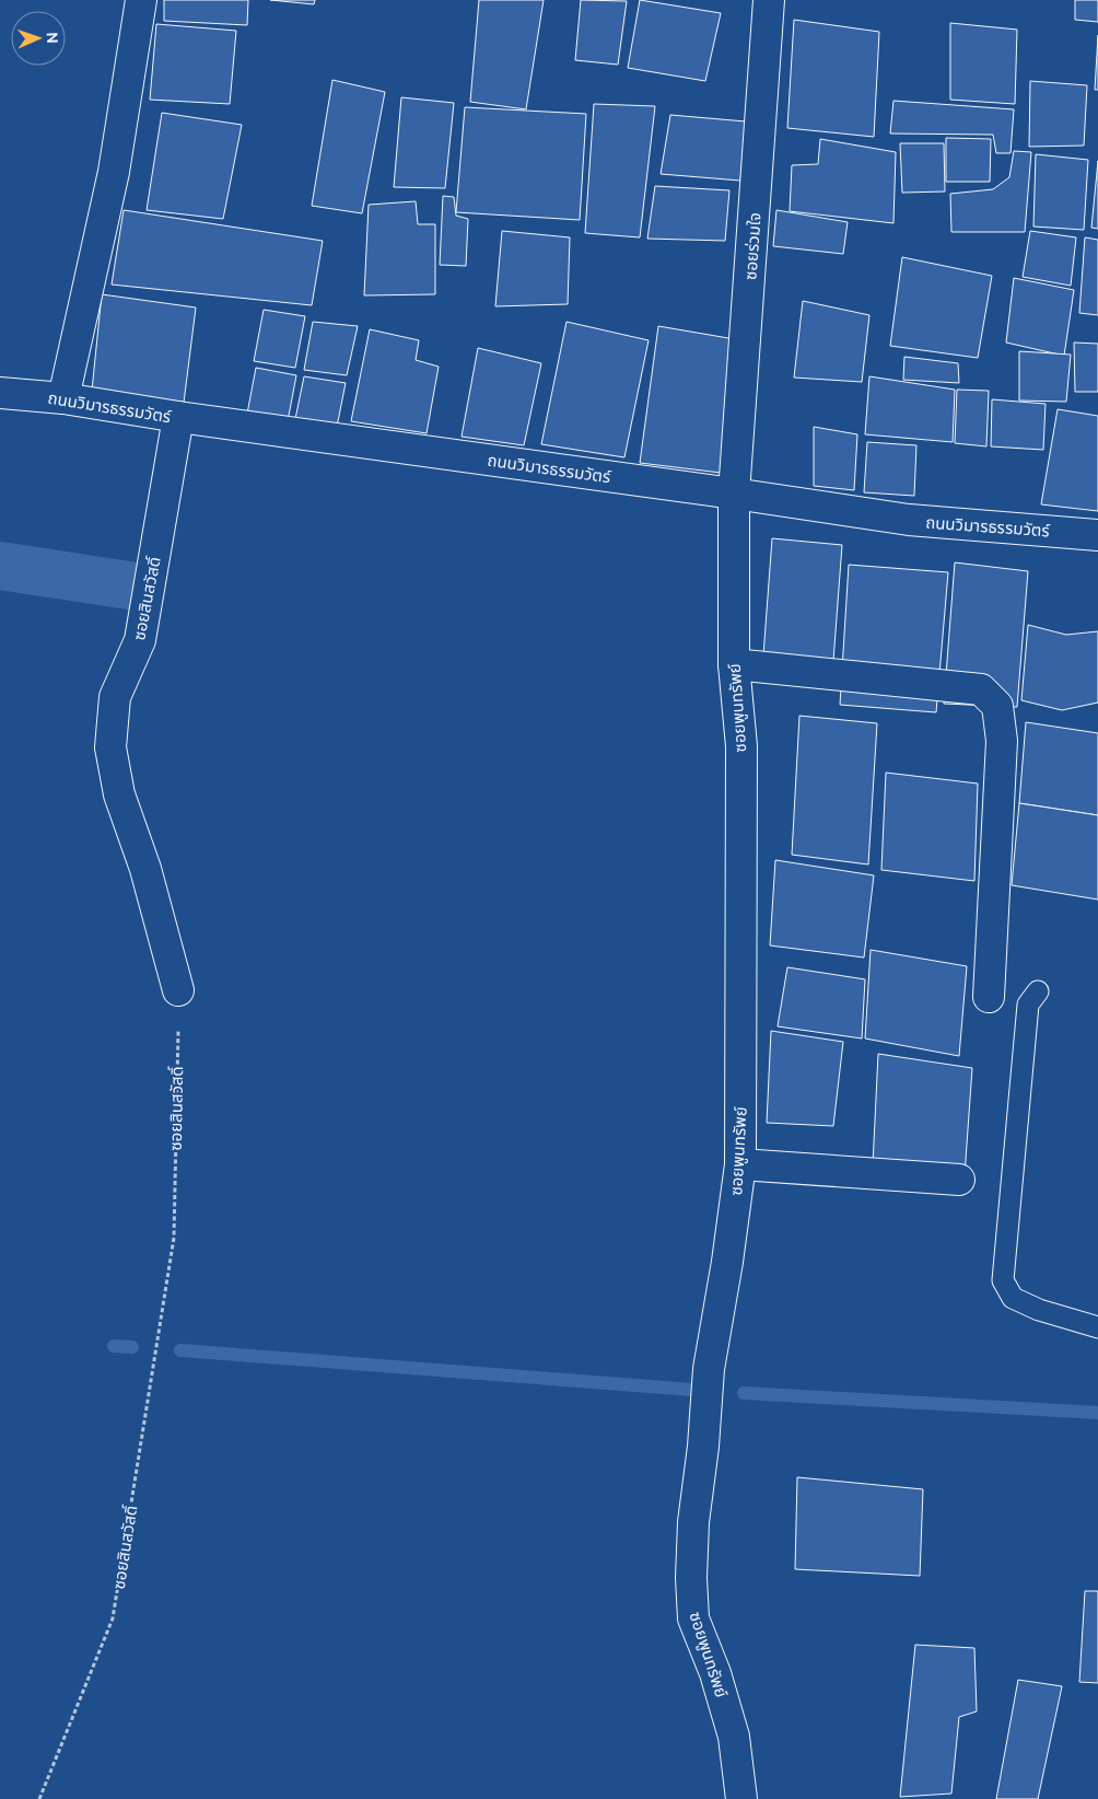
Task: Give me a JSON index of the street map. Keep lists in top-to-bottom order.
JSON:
{
  "streets": {
    "street": [
      "ซอยร่วมใจ",
      "ถนนวิมารธรรมวัตร์",
      "ซอยสินสวัสดิ์",
      "ซอยพูนทรัพย์"
    ]
  },
  "crossings": [
    ["ซอยร่วมใจ", "ถนนวิมารธรรมวัตร์"],
    ["ซอยร่วมใจ", "ซอยพูนทรัพย์"],
    ["ถนนวิมารธรรมวัตร์", "ซอยสินสวัสดิ์"],
    ["ถนนวิมารธรรมวัตร์", "ซอยพูนทรัพย์"]
  ],
  "north": "right"
}
